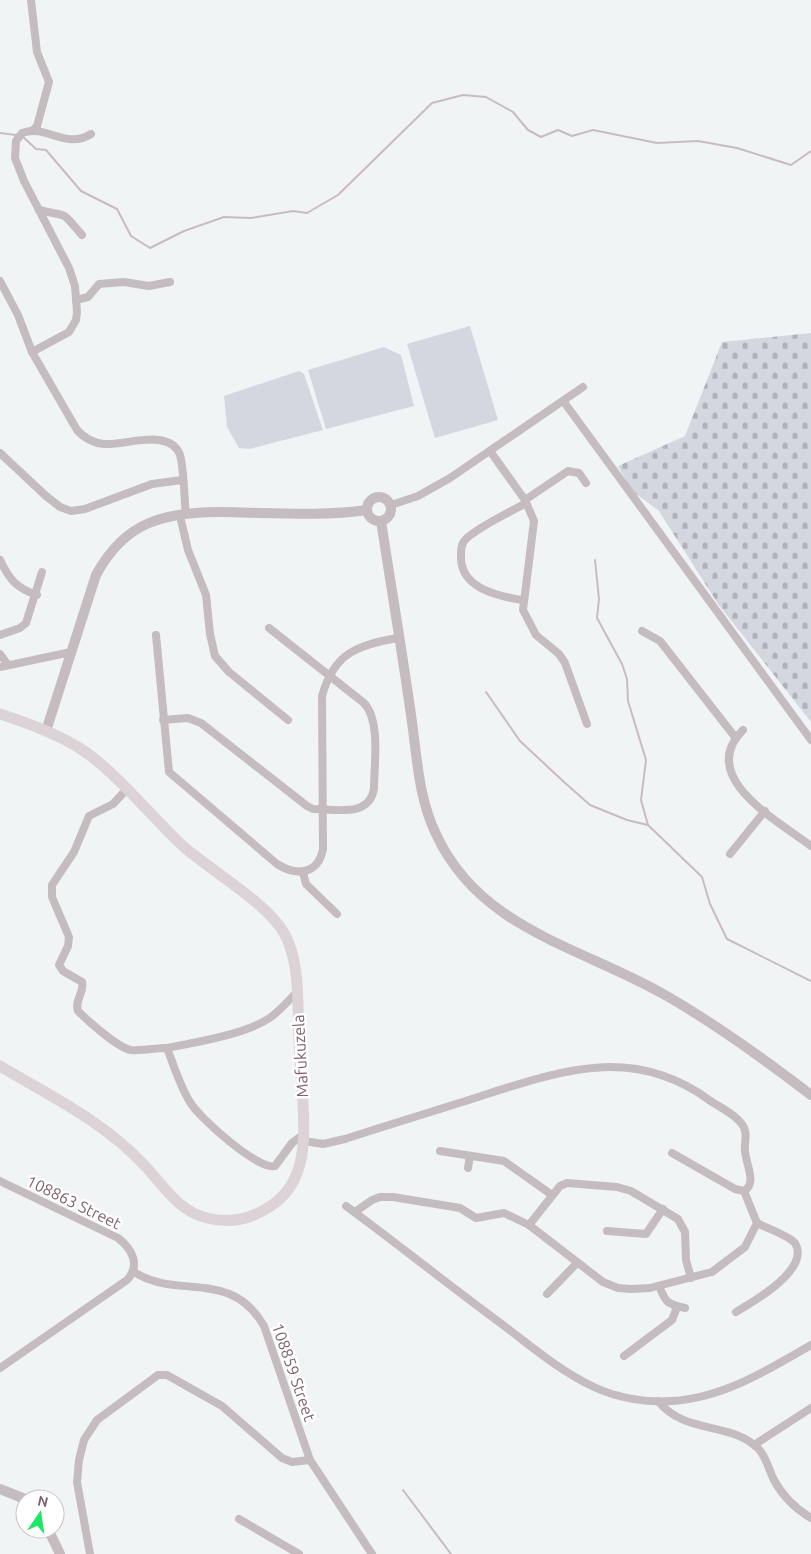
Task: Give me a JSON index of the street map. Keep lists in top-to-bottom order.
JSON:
{
  "streets": {
    "main road": ["Mafukuzela"],
    "street": ["108863 Street", "108859 Street"]
  },
  "crossings": [
    ["108863 Street", "108859 Street"]
  ],
  "north": "top"
}
